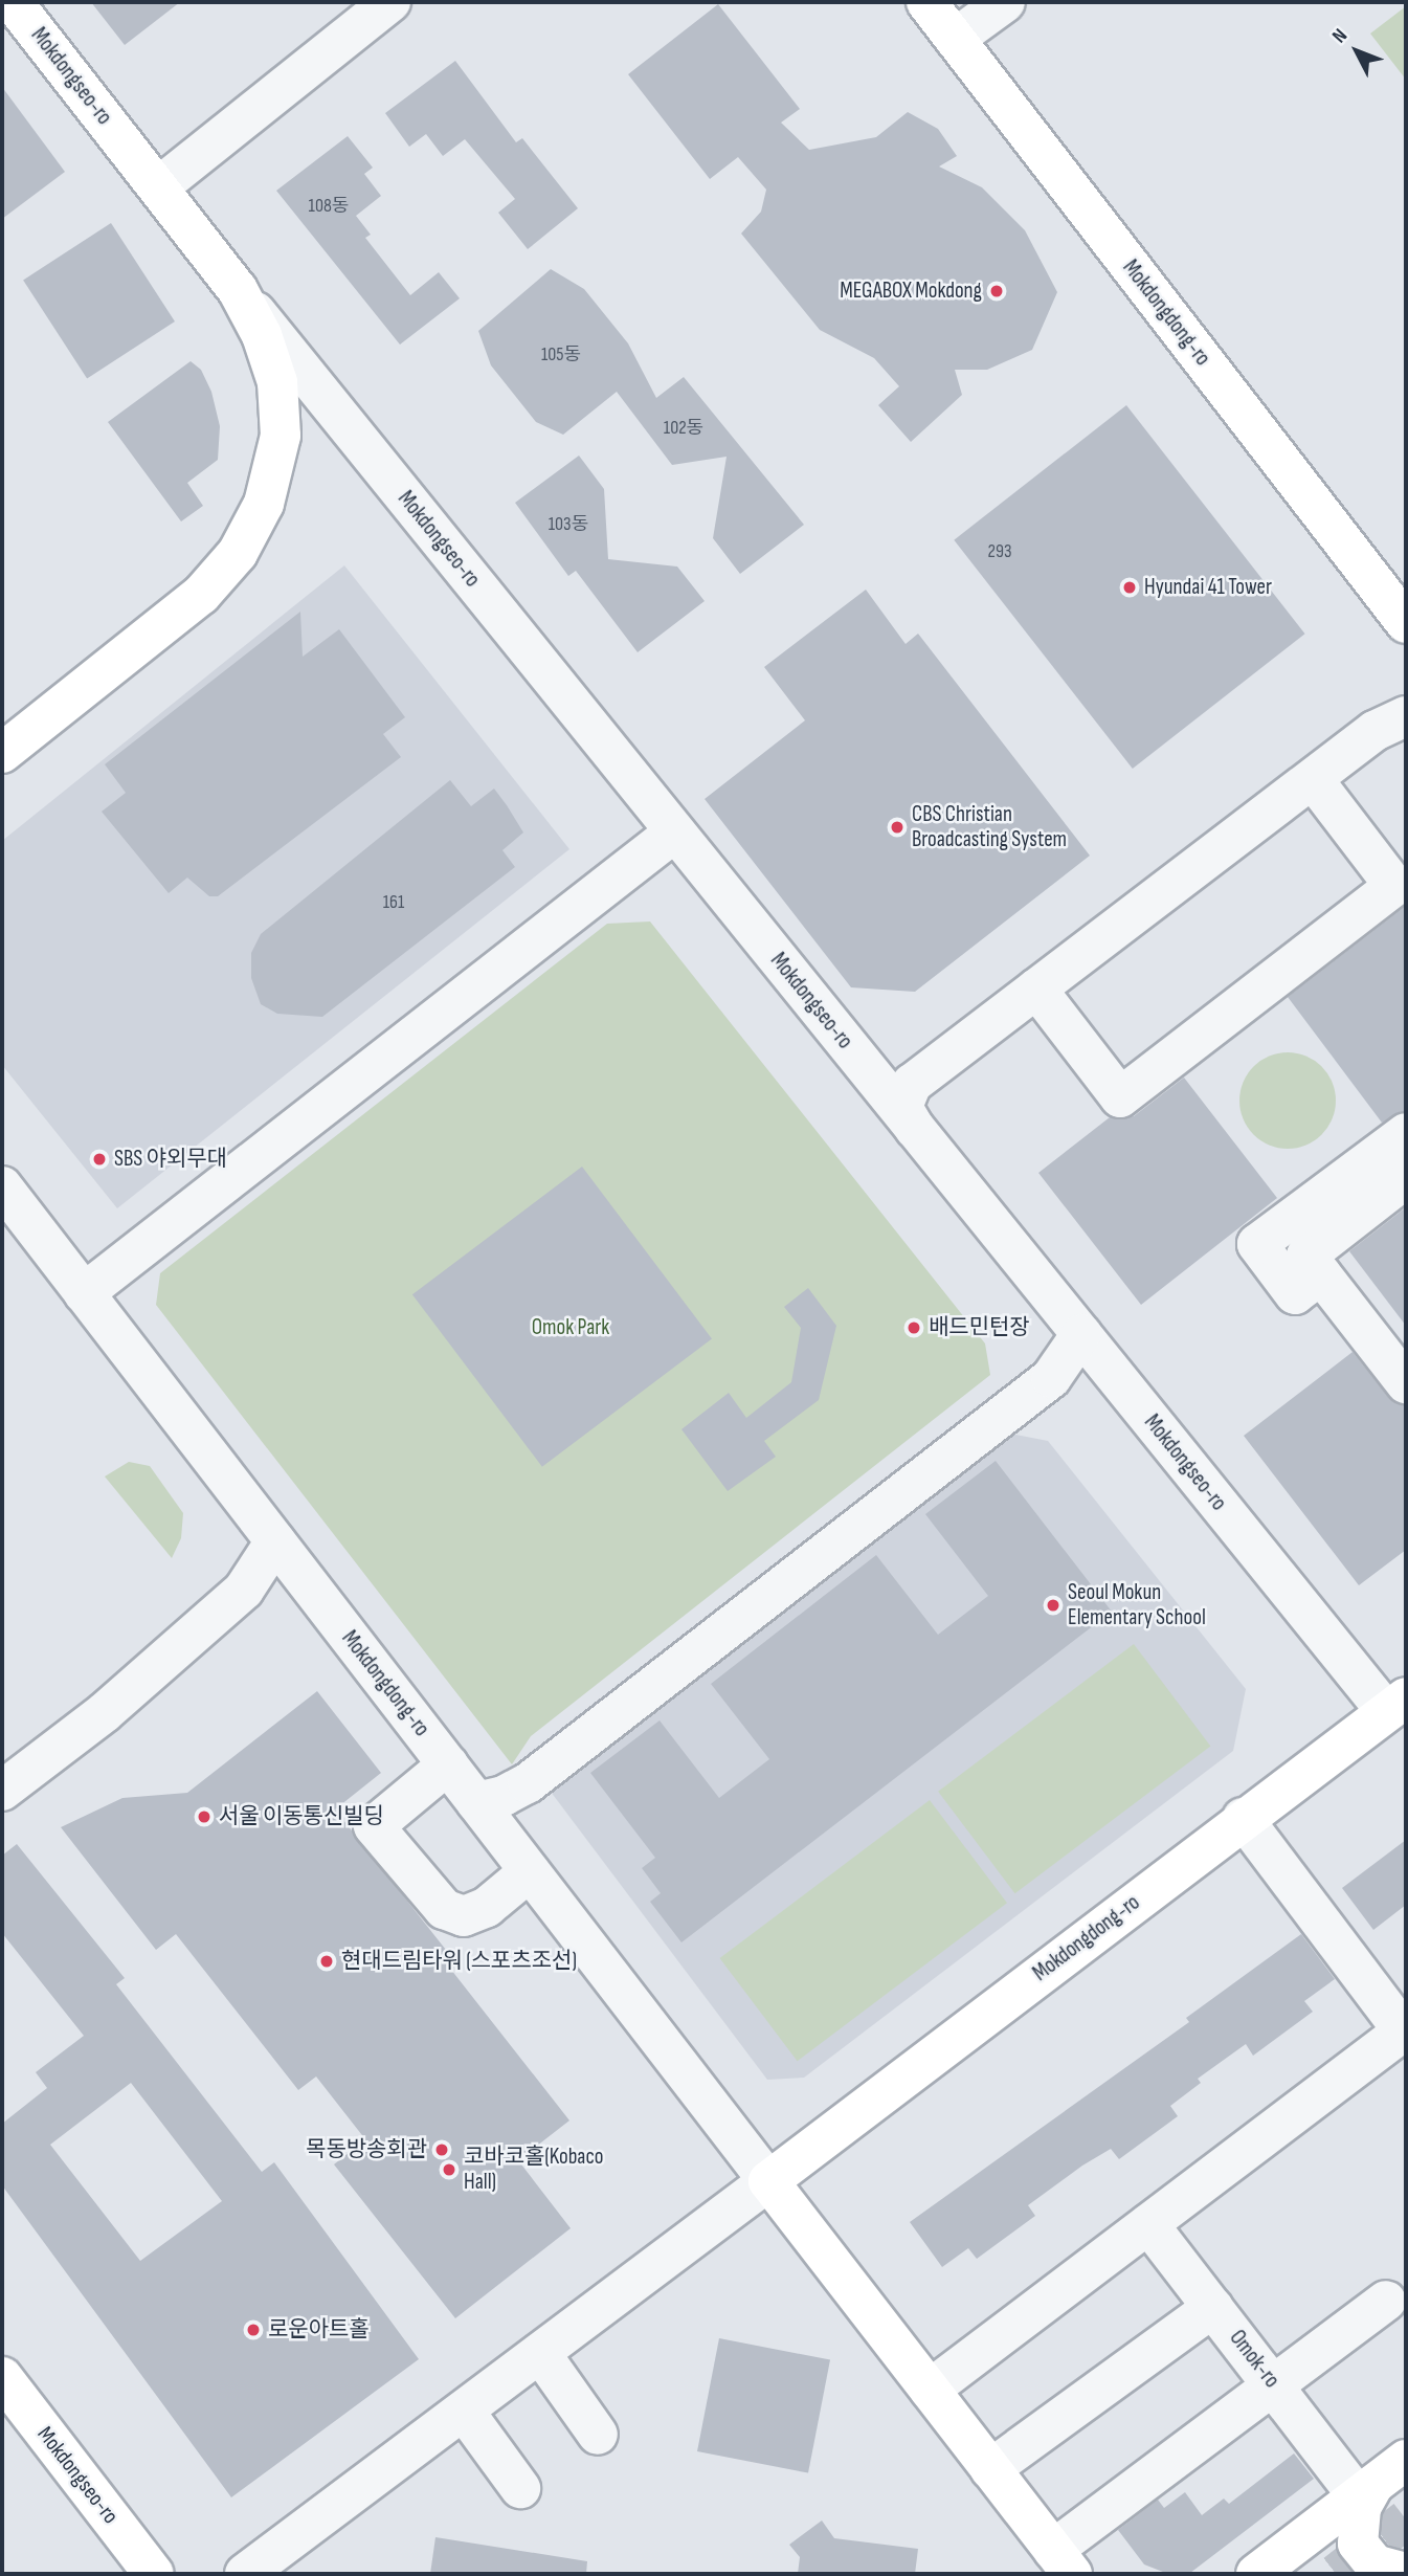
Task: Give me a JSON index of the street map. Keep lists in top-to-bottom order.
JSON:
{
  "streets": {
    "main road": ["Mokdongseo-ro", "Mokdongdong-ro"],
    "street": ["Omok-ro"]
  },
  "crossings": [
    ["Mokdongseo-ro", "Mokdongdong-ro"],
    ["Mokdongdong-ro", "Omok-ro"]
  ],
  "parks": ["Omok Park"],
  "places": [
    "MEGABOX Mokdong",
    "Hyundai 41 Tower",
    "CBS Christian Broadcasting System",
    "SBS 야외무대",
    "배드민턴장",
    "Seoul Mokun Elementary School",
    "서울 이동통신빌딩",
    "현대드림타워 (스포츠조선)",
    "목동방송회관",
    "코바코홀(Kobaco Hall)",
    "로운아트홀"
  ],
  "house_numbers": [
    "108동",
    "105동",
    "102동",
    "103동",
    "293",
    "161"
  ],
  "north": "top left"
}
